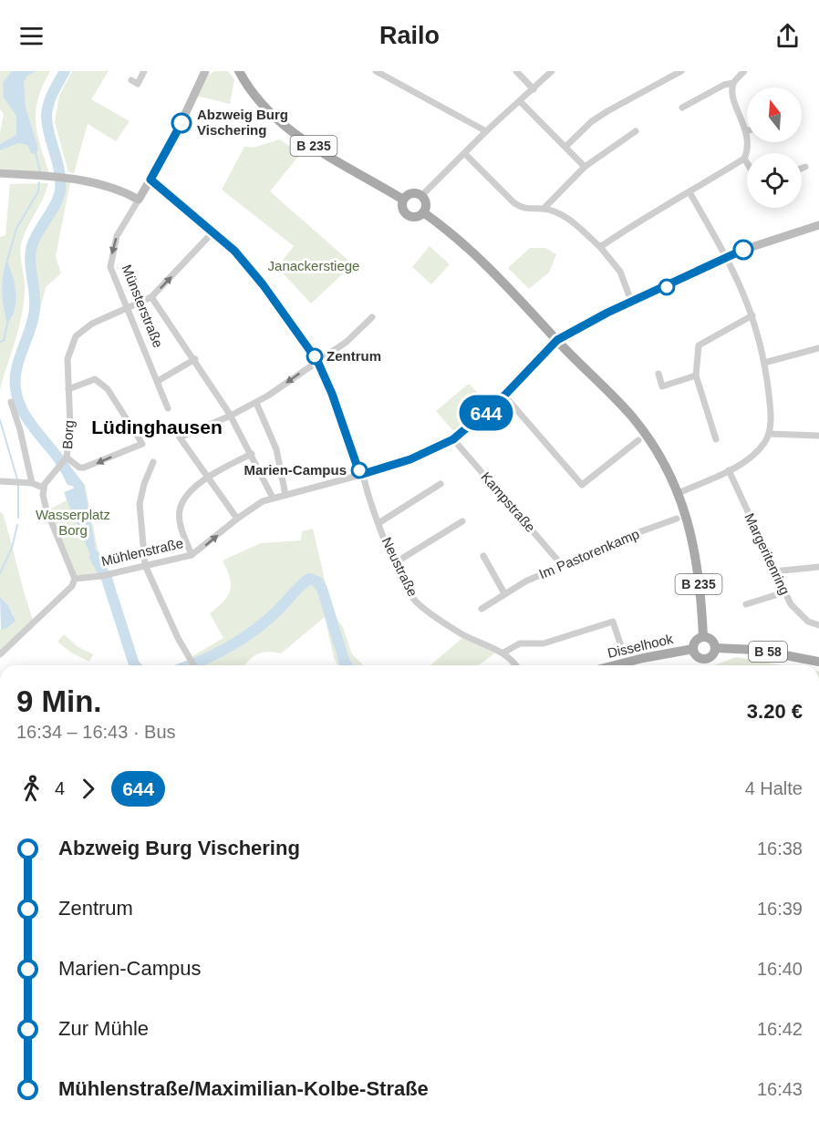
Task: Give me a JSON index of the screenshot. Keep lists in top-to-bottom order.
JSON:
{
  "streets": {
    "main road": ["B 235", "Disselhook", "B 58"],
    "street": [
      "Münsterstraße",
      "Borg",
      "Kampstraße",
      "Mühlenstraße",
      "Im Pastorenkamp",
      "Margeritenring",
      "Neustraße"
    ]
  },
  "crossings": [
    ["B 235", "Mühlenstraße"],
    ["B 235", "Disselhook"],
    ["B 235", "B 58"],
    ["Münsterstraße", "Borg"],
    ["Münsterstraße", "Neustraße"],
    ["Borg", "Neustraße"],
    ["Kampstraße", "Mühlenstraße"],
    ["Kampstraße", "Im Pastorenkamp"],
    ["Mühlenstraße", "Neustraße"],
    ["Disselhook", "B 58"]
  ],
  "districts": ["Lüdinghausen"],
  "parks": ["Janackerstiege", "Wasserplatz Borg"],
  "places": ["Abzweig Burg Vischering", "Zentrum", "Marien-Campus"],
  "lines": ["bus line 644"],
  "north": "top",
  "page": {
    "header": "Railo",
    "on_map": "644",
    "heading": ["9 Min.", "16:34 – 16:43 · Bus", "3.20 €"],
    "legs": ["4", "644", "4 Halte"],
    "list": [
      {
        "name": "Abzweig Burg Vischering",
        "value": "16:38"
      },
      {
        "name": "Zentrum",
        "value": "16:39"
      },
      {
        "name": "Marien-Campus",
        "value": "16:40"
      },
      {
        "name": "Zur Mühle",
        "value": "16:42"
      },
      {
        "name": "Mühlenstraße/Maximilian-Kolbe-Straße",
        "value": "16:43"
      }
    ]
  }
}
